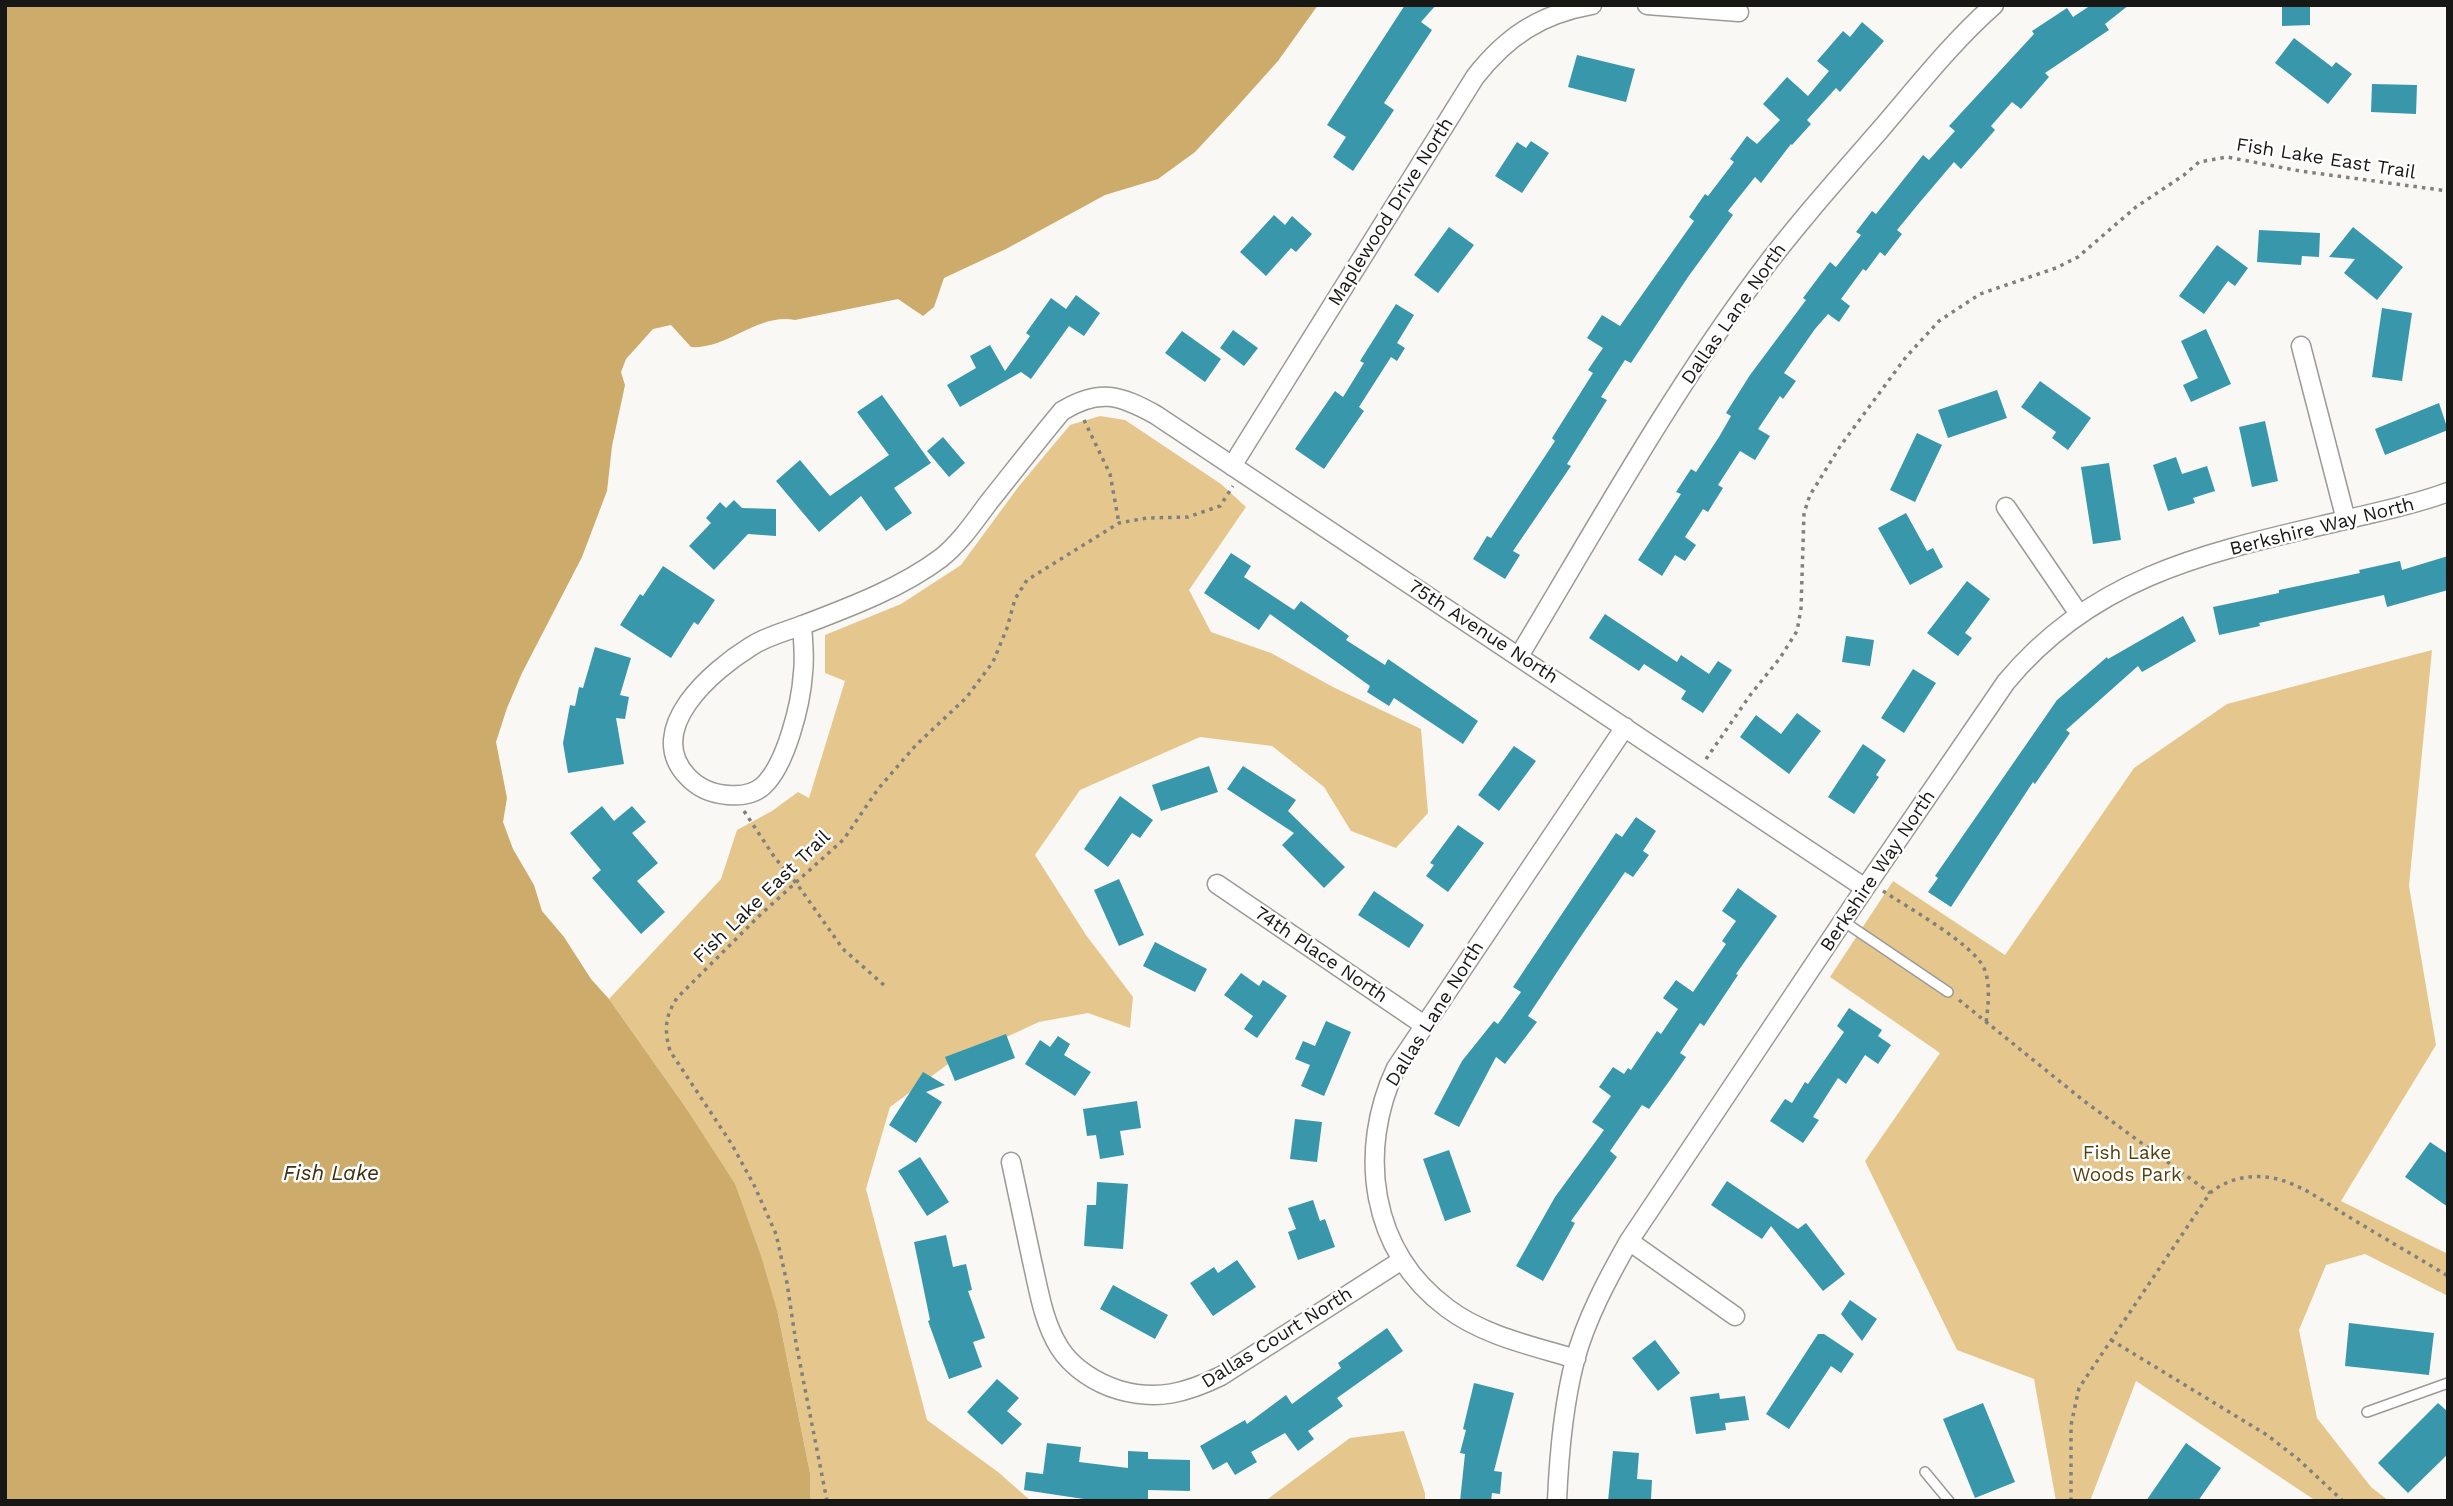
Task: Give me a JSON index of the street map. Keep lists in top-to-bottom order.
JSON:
{
  "streets": {
    "street": [
      "Maplewood Drive North",
      "Dallas Lane North",
      "Berkshire Way North",
      "75th Avenue North",
      "74th Place North",
      "Dallas Court North"
    ],
    "path": ["Fish Lake East Trail"]
  },
  "crossings": [
    ["Fish Lake East Trail", "Maplewood Drive North"],
    ["Fish Lake East Trail", "75th Avenue North"],
    ["Maplewood Drive North", "75th Avenue North"],
    ["Dallas Lane North", "Berkshire Way North"],
    ["Dallas Lane North", "75th Avenue North"],
    ["Dallas Lane North", "74th Place North"],
    ["Dallas Lane North", "Dallas Court North"],
    ["Berkshire Way North", "75th Avenue North"]
  ],
  "water": ["Fish Lake"],
  "parks": ["Fish Lake Woods Park"]
}
